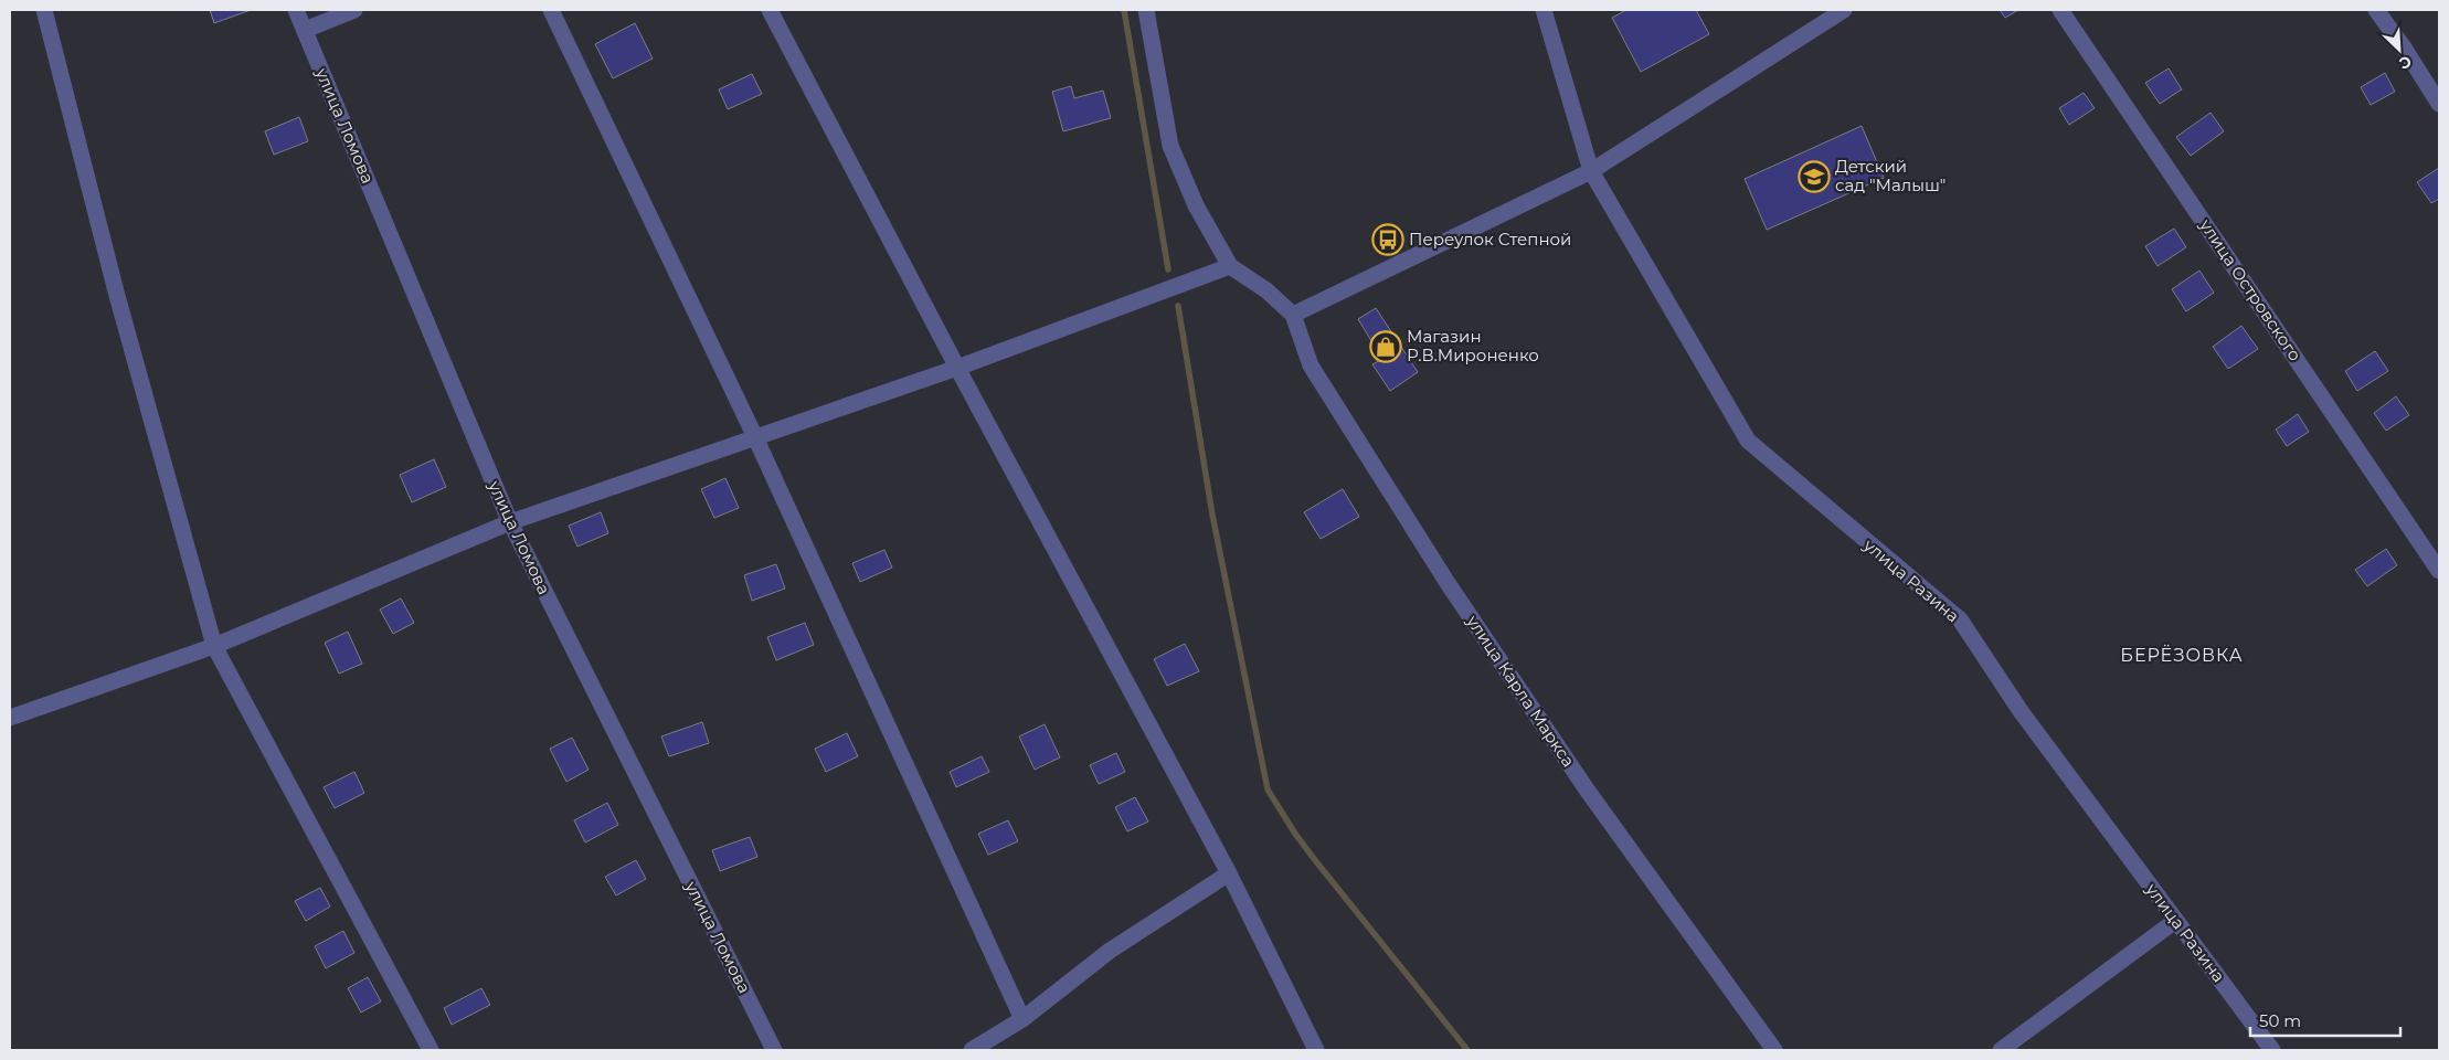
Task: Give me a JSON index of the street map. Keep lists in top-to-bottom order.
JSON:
{
  "streets": {
    "street": [
      "улица Ломова",
      "улица Островского",
      "улица Разина",
      "улица Карла Маркса"
    ]
  },
  "districts": ["БЕРЁЗОВКА"],
  "places": {
    "school or university": ["Детский сад \"Малыш\""],
    "bus stop": ["Переулок Степной"],
    "shop": ["Магазин Р.В.Мироненко"]
  },
  "scale_bar": "50 m",
  "north": "bottom right"
}
